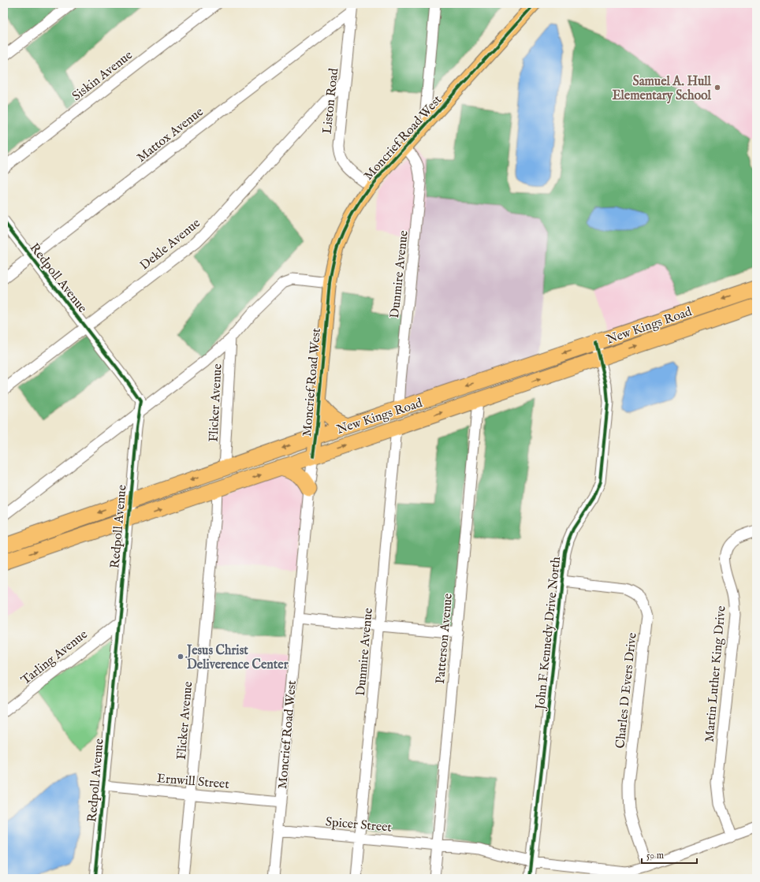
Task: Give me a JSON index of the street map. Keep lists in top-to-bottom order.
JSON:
{
  "streets": {
    "highway": ["New Kings Road"],
    "main road": ["Moncrief Road West"],
    "street": [
      "Siskin Avenue",
      "Liston Road",
      "Mattox Avenue",
      "Dekle Avenue",
      "Dunmire Avenue",
      "Redpoll Avenue",
      "Flicker Avenue",
      "John F Kennedy Drive North",
      "Patterson Avenue",
      "Tarling Avenue",
      "Martin Luther King Drive",
      "Charles D Evers Drive",
      "Ernwill Street",
      "Spicer Street"
    ]
  },
  "crossings": [
    ["Liston Road", "Mattox Avenue"],
    ["Liston Road", "Moncrief Road West"],
    ["Liston Road", "Dekle Avenue"],
    ["Mattox Avenue", "Redpoll Avenue"],
    ["Moncrief Road West", "Dunmire Avenue"],
    ["Moncrief Road West", "New Kings Road"],
    ["Moncrief Road West", "Ernwill Street"],
    ["Moncrief Road West", "Spicer Street"],
    ["Dekle Avenue", "Redpoll Avenue"],
    ["Dunmire Avenue", "New Kings Road"],
    ["Dunmire Avenue", "Spicer Street"],
    ["Redpoll Avenue", "New Kings Road"],
    ["Redpoll Avenue", "Tarling Avenue"],
    ["Redpoll Avenue", "Ernwill Street"],
    ["New Kings Road", "Flicker Avenue"],
    ["New Kings Road", "John F Kennedy Drive North"],
    ["New Kings Road", "Patterson Avenue"],
    ["Flicker Avenue", "Ernwill Street"],
    ["John F Kennedy Drive North", "Charles D Evers Drive"],
    ["John F Kennedy Drive North", "Spicer Street"],
    ["Patterson Avenue", "Spicer Street"],
    ["Martin Luther King Drive", "Spicer Street"],
    ["Charles D Evers Drive", "Spicer Street"]
  ],
  "places": ["Samuel A. Hull Elementary School", "Jesus Christ Deliverence Center"],
  "scale_bar": "50 m"
}
